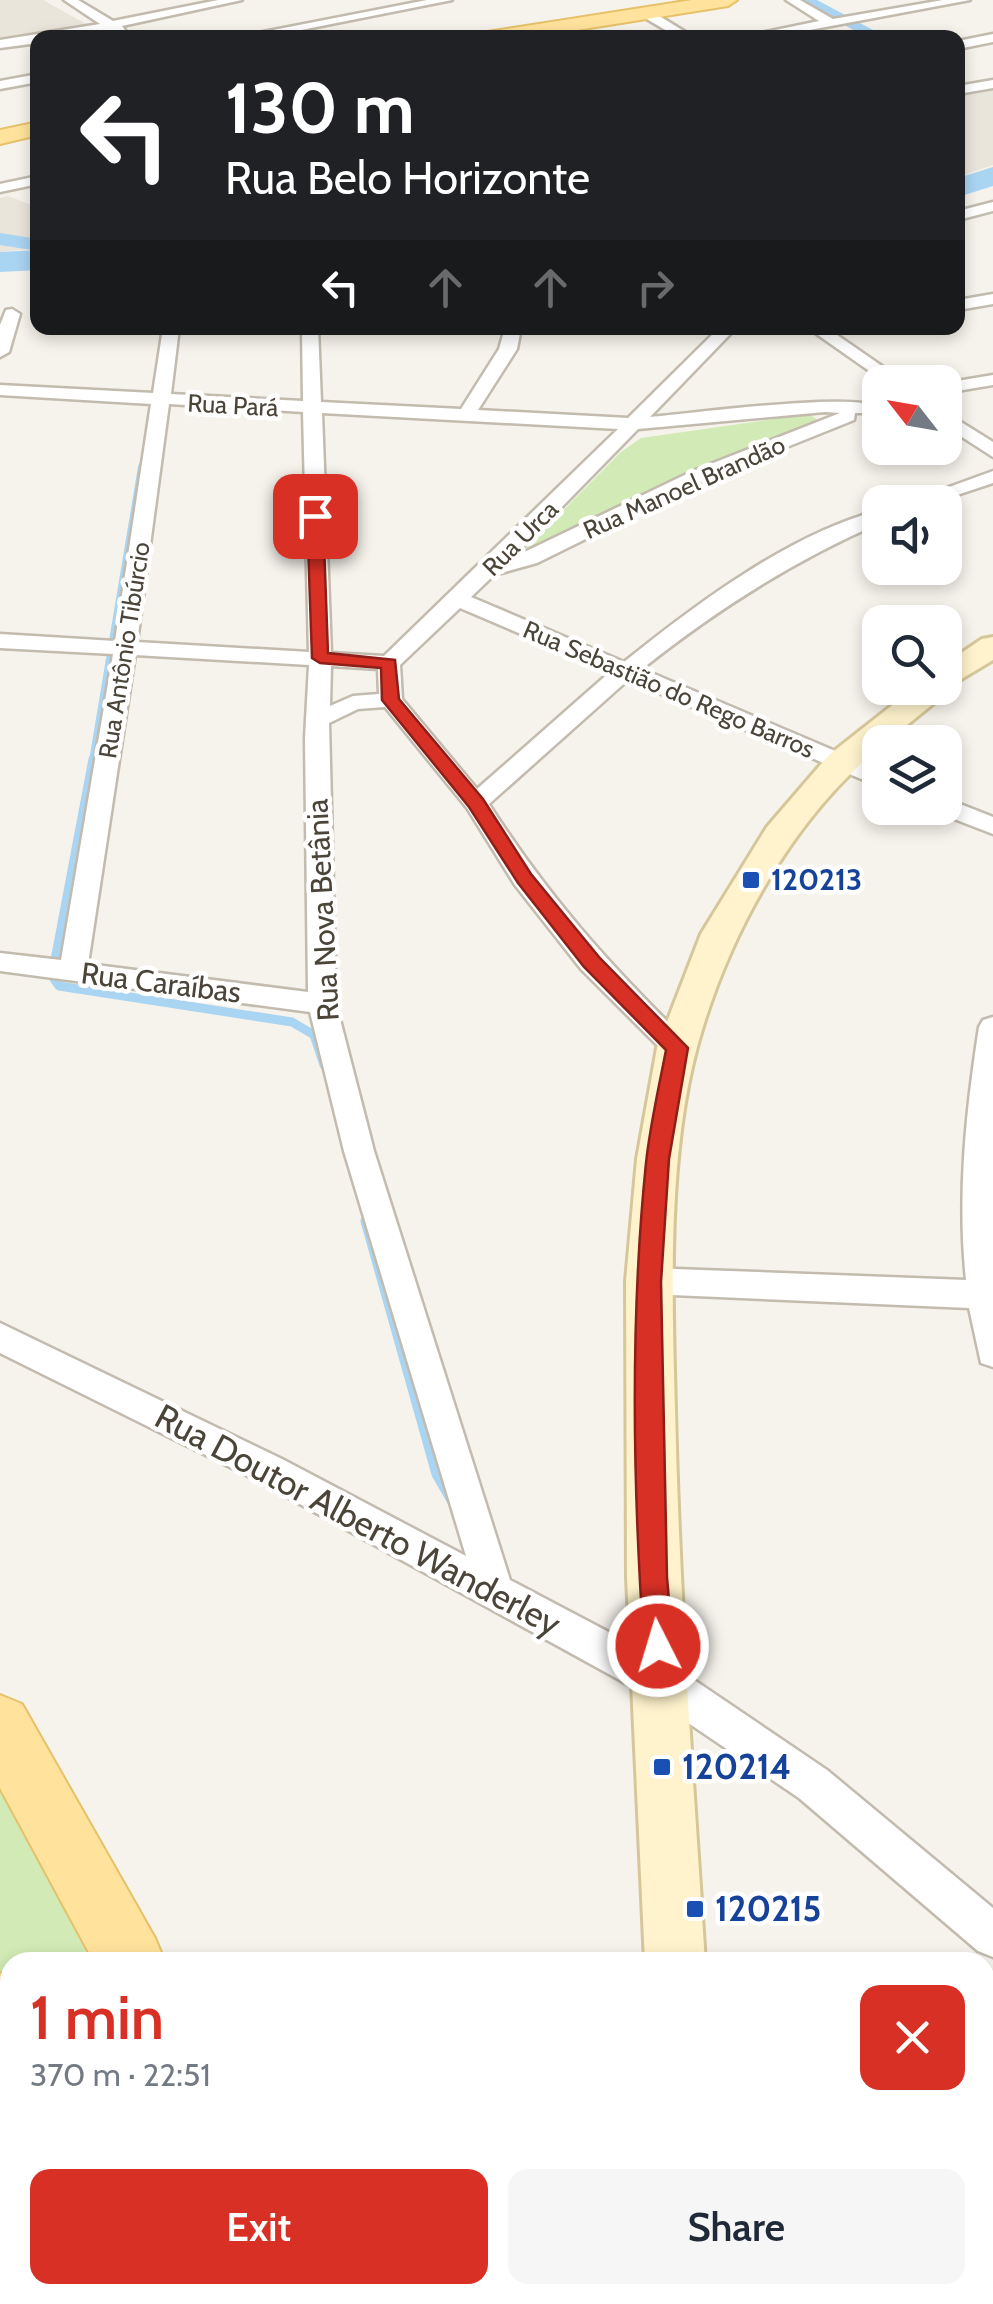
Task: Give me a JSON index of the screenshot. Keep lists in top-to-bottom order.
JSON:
{
  "streets": {
    "street": [
      "Rua Pará",
      "Rua Manoel Brandão",
      "Rua Urca",
      "Rua Antônio Tibúrcio",
      "Rua Sebastião do Rego Barros",
      "Rua Nova Betânia",
      "Rua Caraíbas",
      "Rua Doutor Alberto Wanderley"
    ]
  },
  "crossings": [
    ["Rua Pará", "Rua Urca"],
    ["Rua Pará", "Rua Antônio Tibúrcio"],
    ["Rua Pará", "Rua Nova Betânia"],
    ["Rua Manoel Brandão", "Rua Urca"],
    ["Rua Urca", "Rua Sebastião do Rego Barros"],
    ["Rua Antônio Tibúrcio", "Rua Caraíbas"],
    ["Rua Nova Betânia", "Rua Caraíbas"],
    ["Rua Nova Betânia", "Rua Doutor Alberto Wanderley"]
  ],
  "places": {
    "transit": ["120213", "120214", "120215"]
  },
  "north": "top left",
  "page": {
    "turn": ["130 m", "Rua Belo Horizonte"],
    "heading": ["1 min", "370 m · 22:51"],
    "buttons": ["Exit", "Share"]
  }
}
